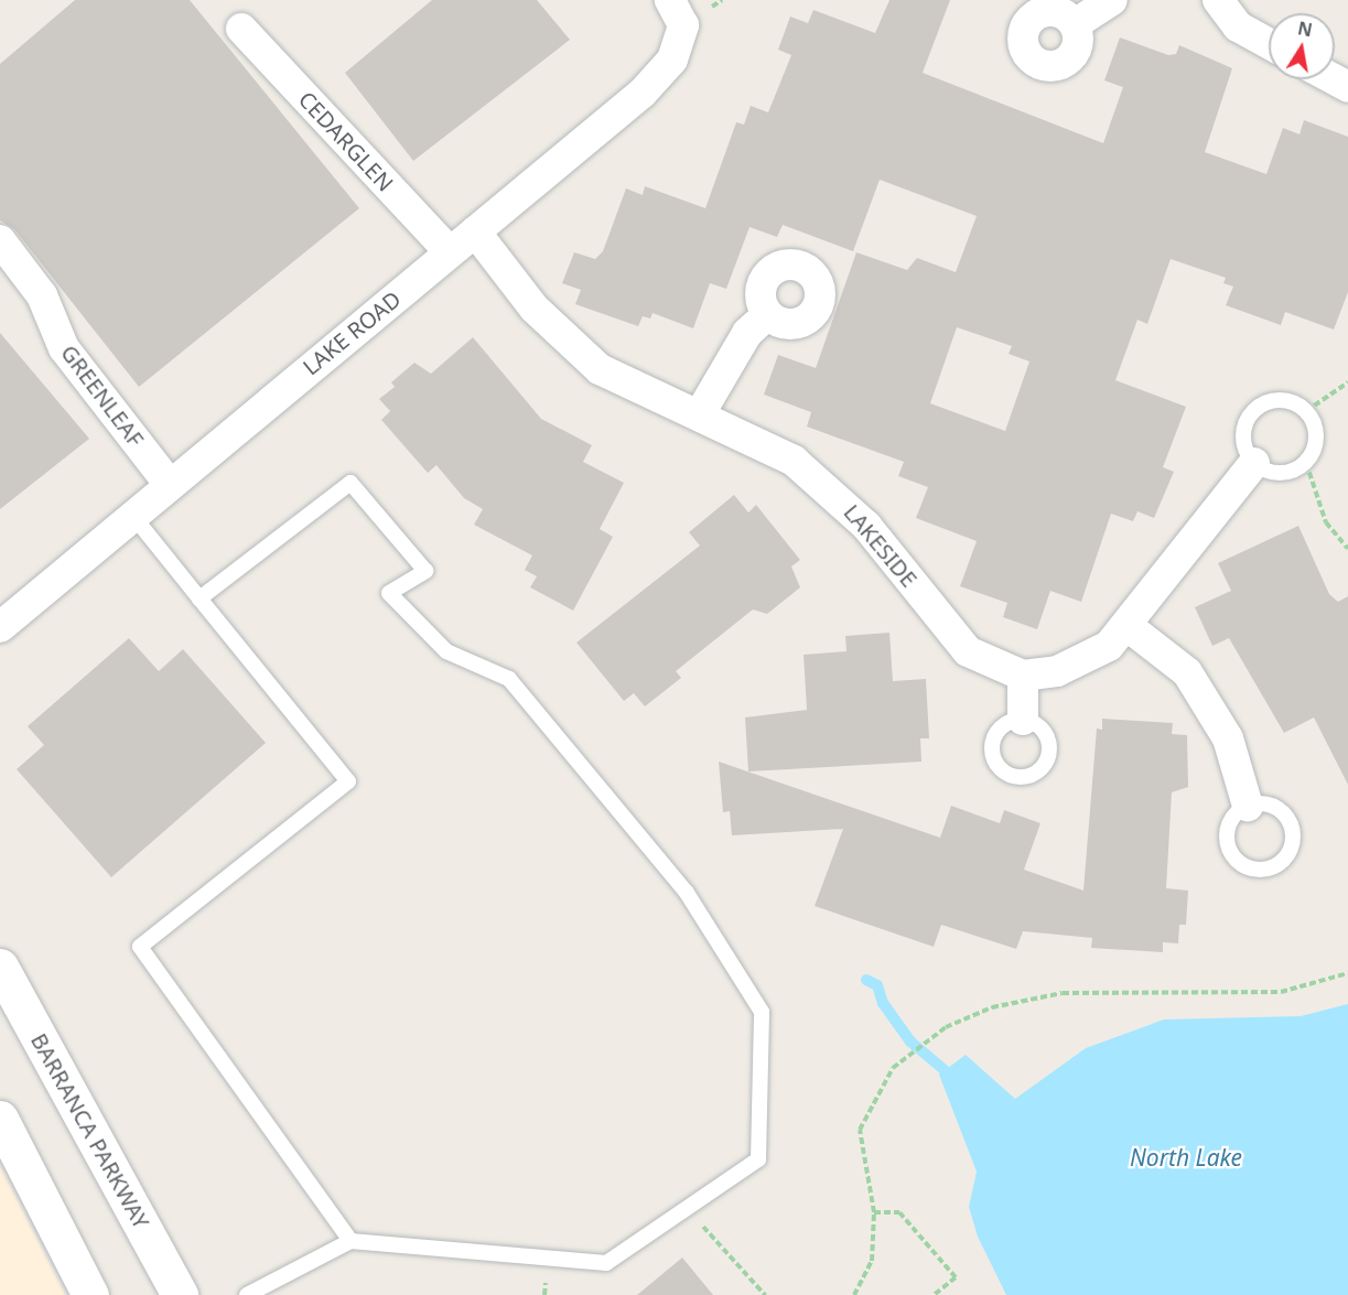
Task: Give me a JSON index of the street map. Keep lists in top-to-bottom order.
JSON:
{
  "streets": {
    "main road": ["BARRANCA PARKWAY"],
    "street": [
      "CEDARGLEN",
      "LAKE ROAD",
      "GREENLEAF",
      "LAKESIDE"
    ]
  },
  "crossings": [
    ["CEDARGLEN", "LAKE ROAD"],
    ["LAKE ROAD", "GREENLEAF"],
    ["LAKE ROAD", "LAKESIDE"]
  ],
  "water": ["North Lake"],
  "north": "top"
}
